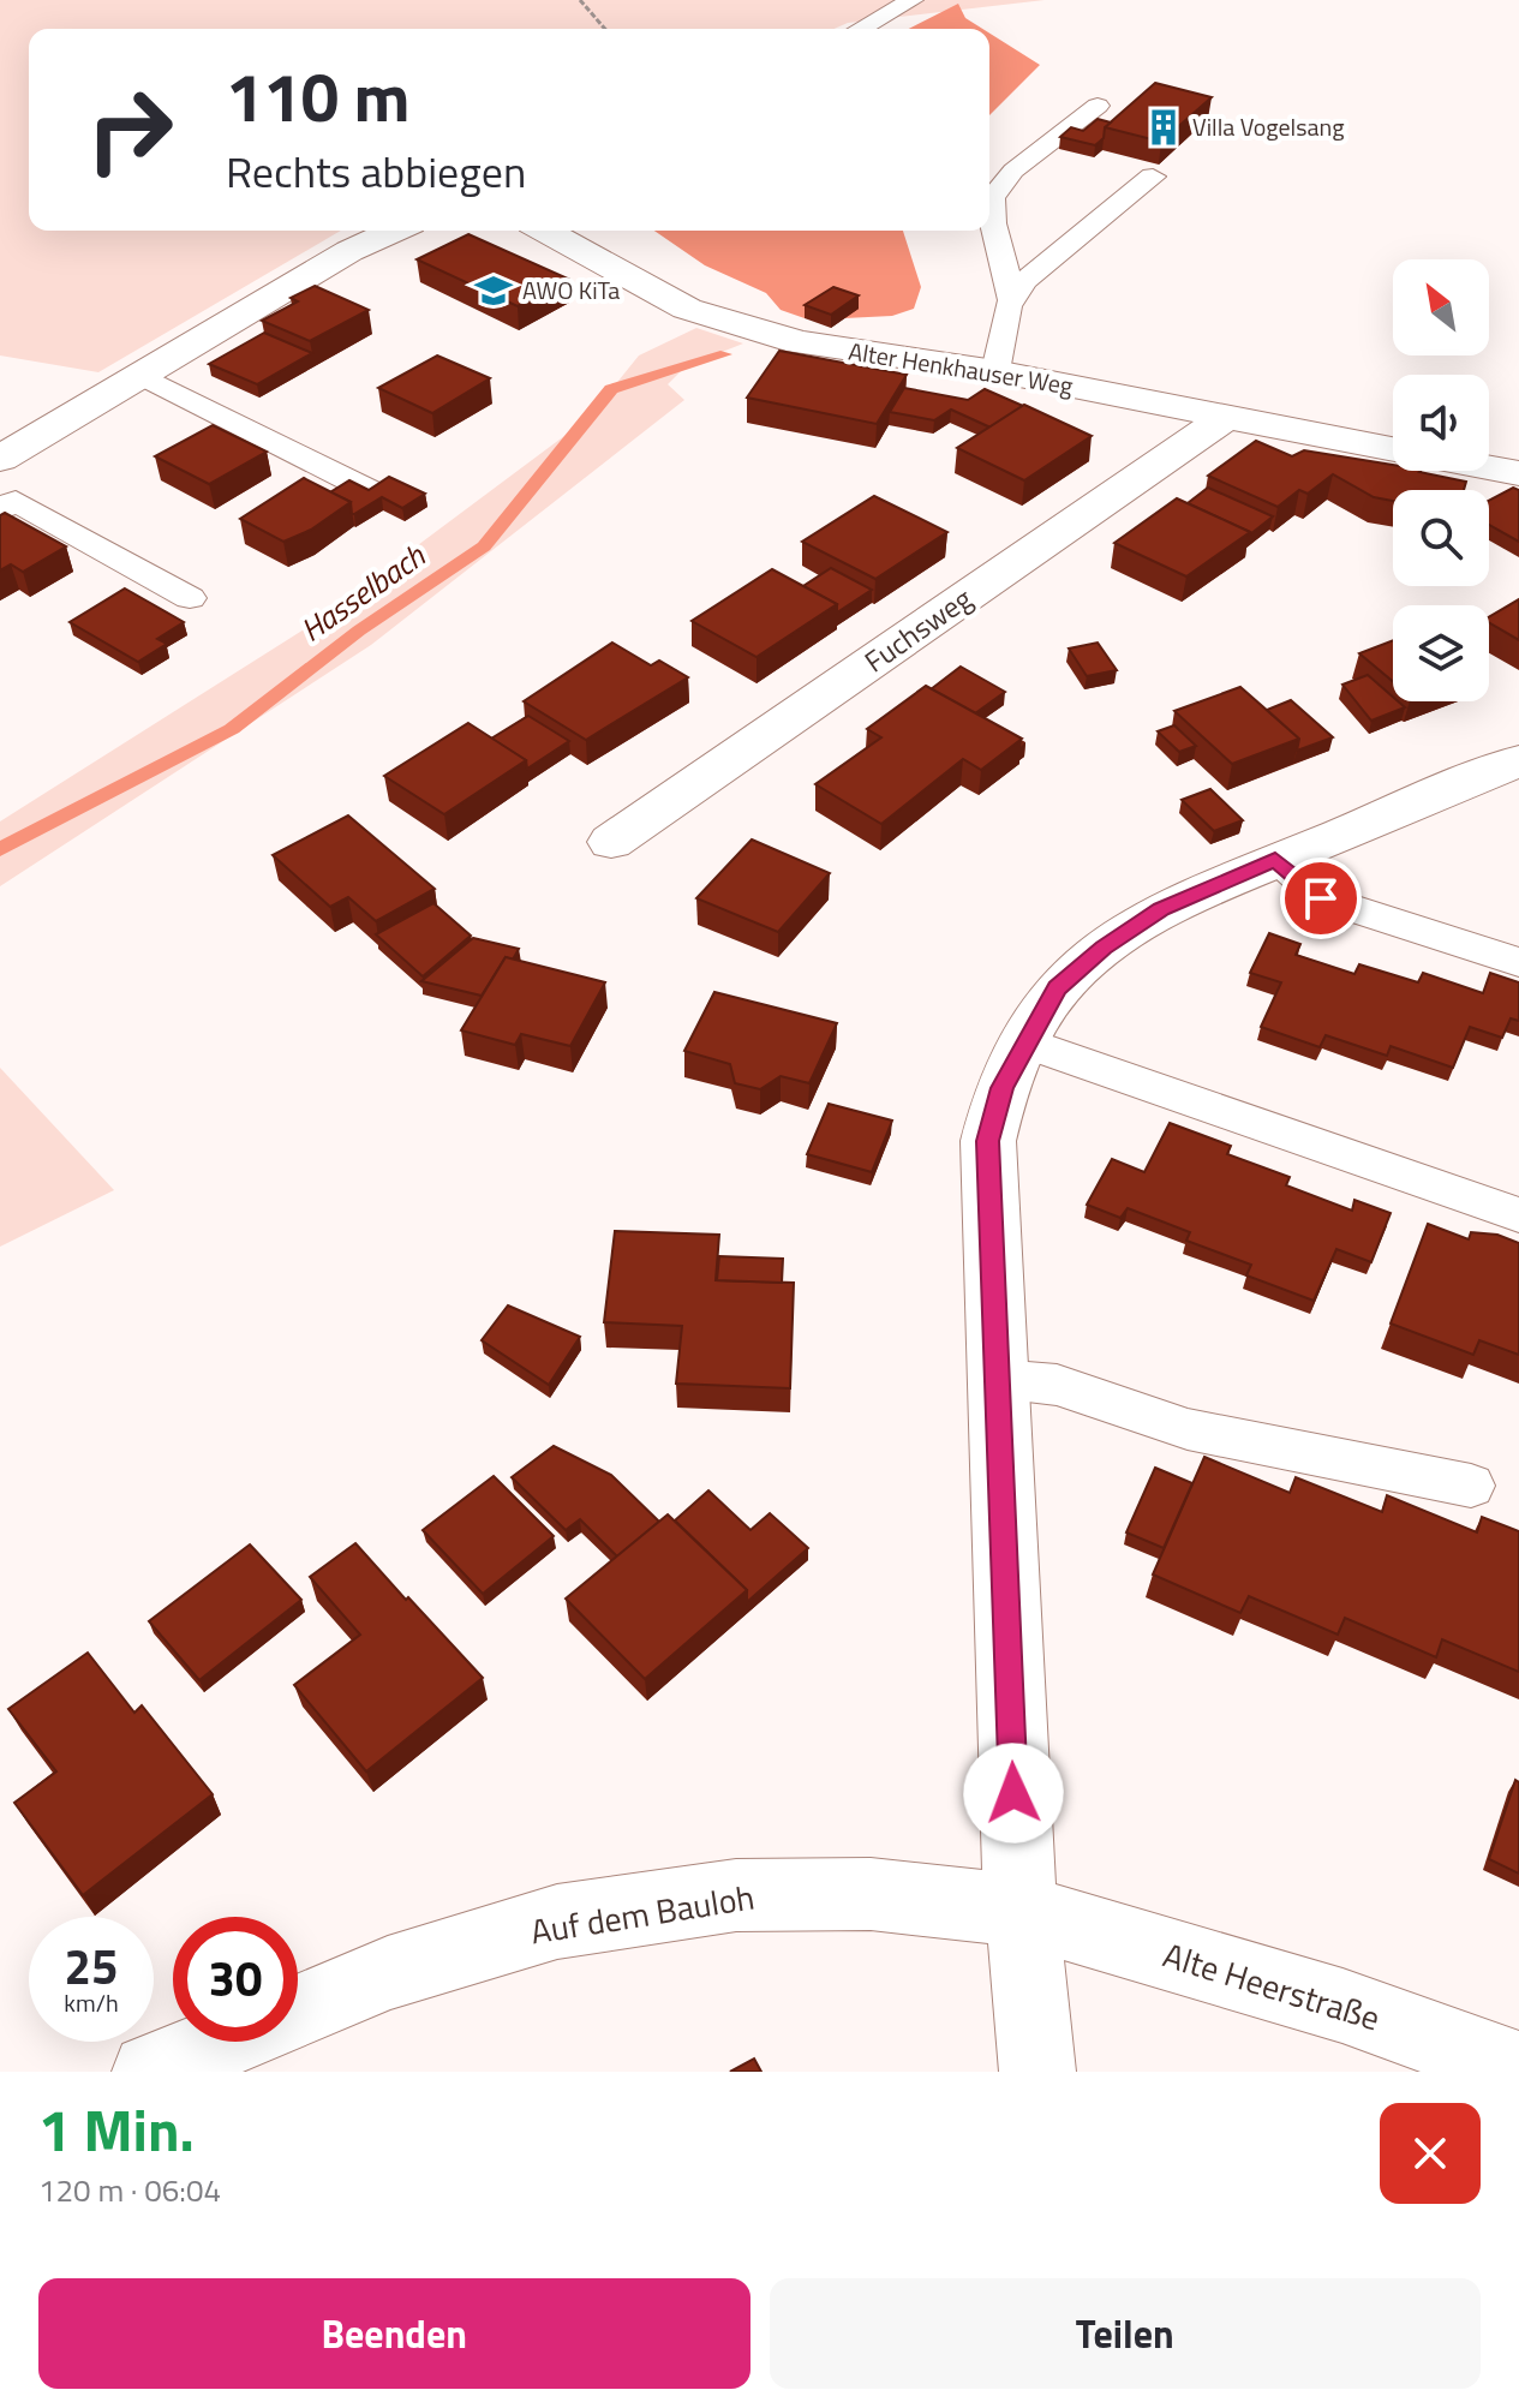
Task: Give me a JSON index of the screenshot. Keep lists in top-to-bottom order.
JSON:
{
  "streets": {
    "street": [
      "Alter Henkhauser Weg",
      "Fuchsweg",
      "Auf dem Bauloh",
      "Alte Heerstraße"
    ]
  },
  "crossings": [
    ["Alter Henkhauser Weg", "Fuchsweg"],
    ["Auf dem Bauloh", "Alte Heerstraße"]
  ],
  "water": ["Hasselbach"],
  "places": {
    "building": ["Villa Vogelsang"],
    "school or university": ["AWO KiTa"]
  },
  "north": "top left",
  "page": {
    "turn": ["110 m", "Rechts abbiegen"],
    "speed": "25 km/h",
    "limit": "30",
    "heading": ["1 Min.", "120 m · 06:04"],
    "buttons": ["Beenden", "Teilen"]
  }
}
